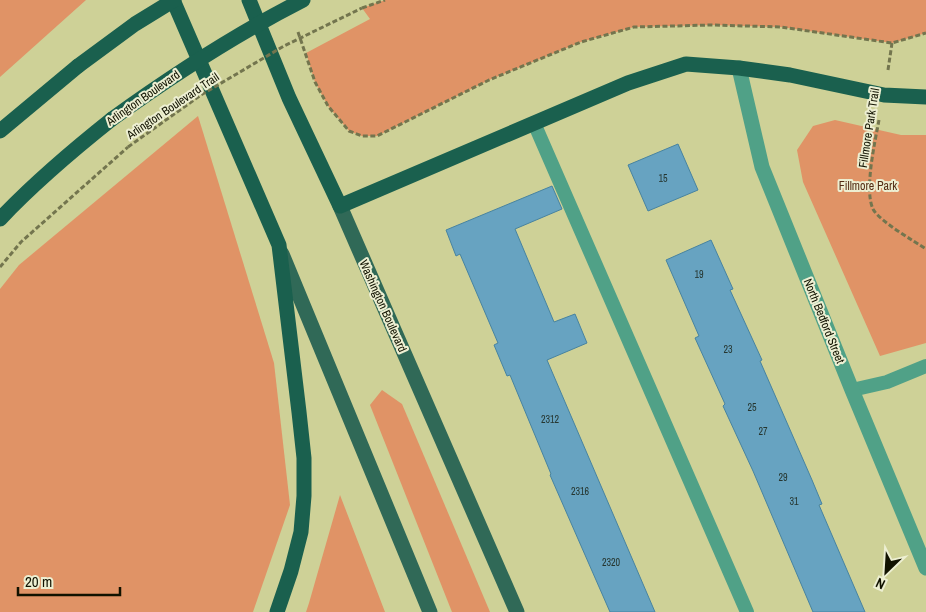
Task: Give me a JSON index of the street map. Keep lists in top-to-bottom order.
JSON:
{
  "streets": {
    "highway": ["Arlington Boulevard", "Washington Boulevard"],
    "street": ["North Bedford Street"],
    "path": ["Arlington Boulevard Trail", "Fillmore Park Trail"]
  },
  "parks": ["Fillmore Park"],
  "house_numbers": [
    "15",
    "19",
    "23",
    "25",
    "2312",
    "27",
    "29",
    "2316",
    "31",
    "2320"
  ],
  "scale_bar": "20 m",
  "north": "bottom left"
}
